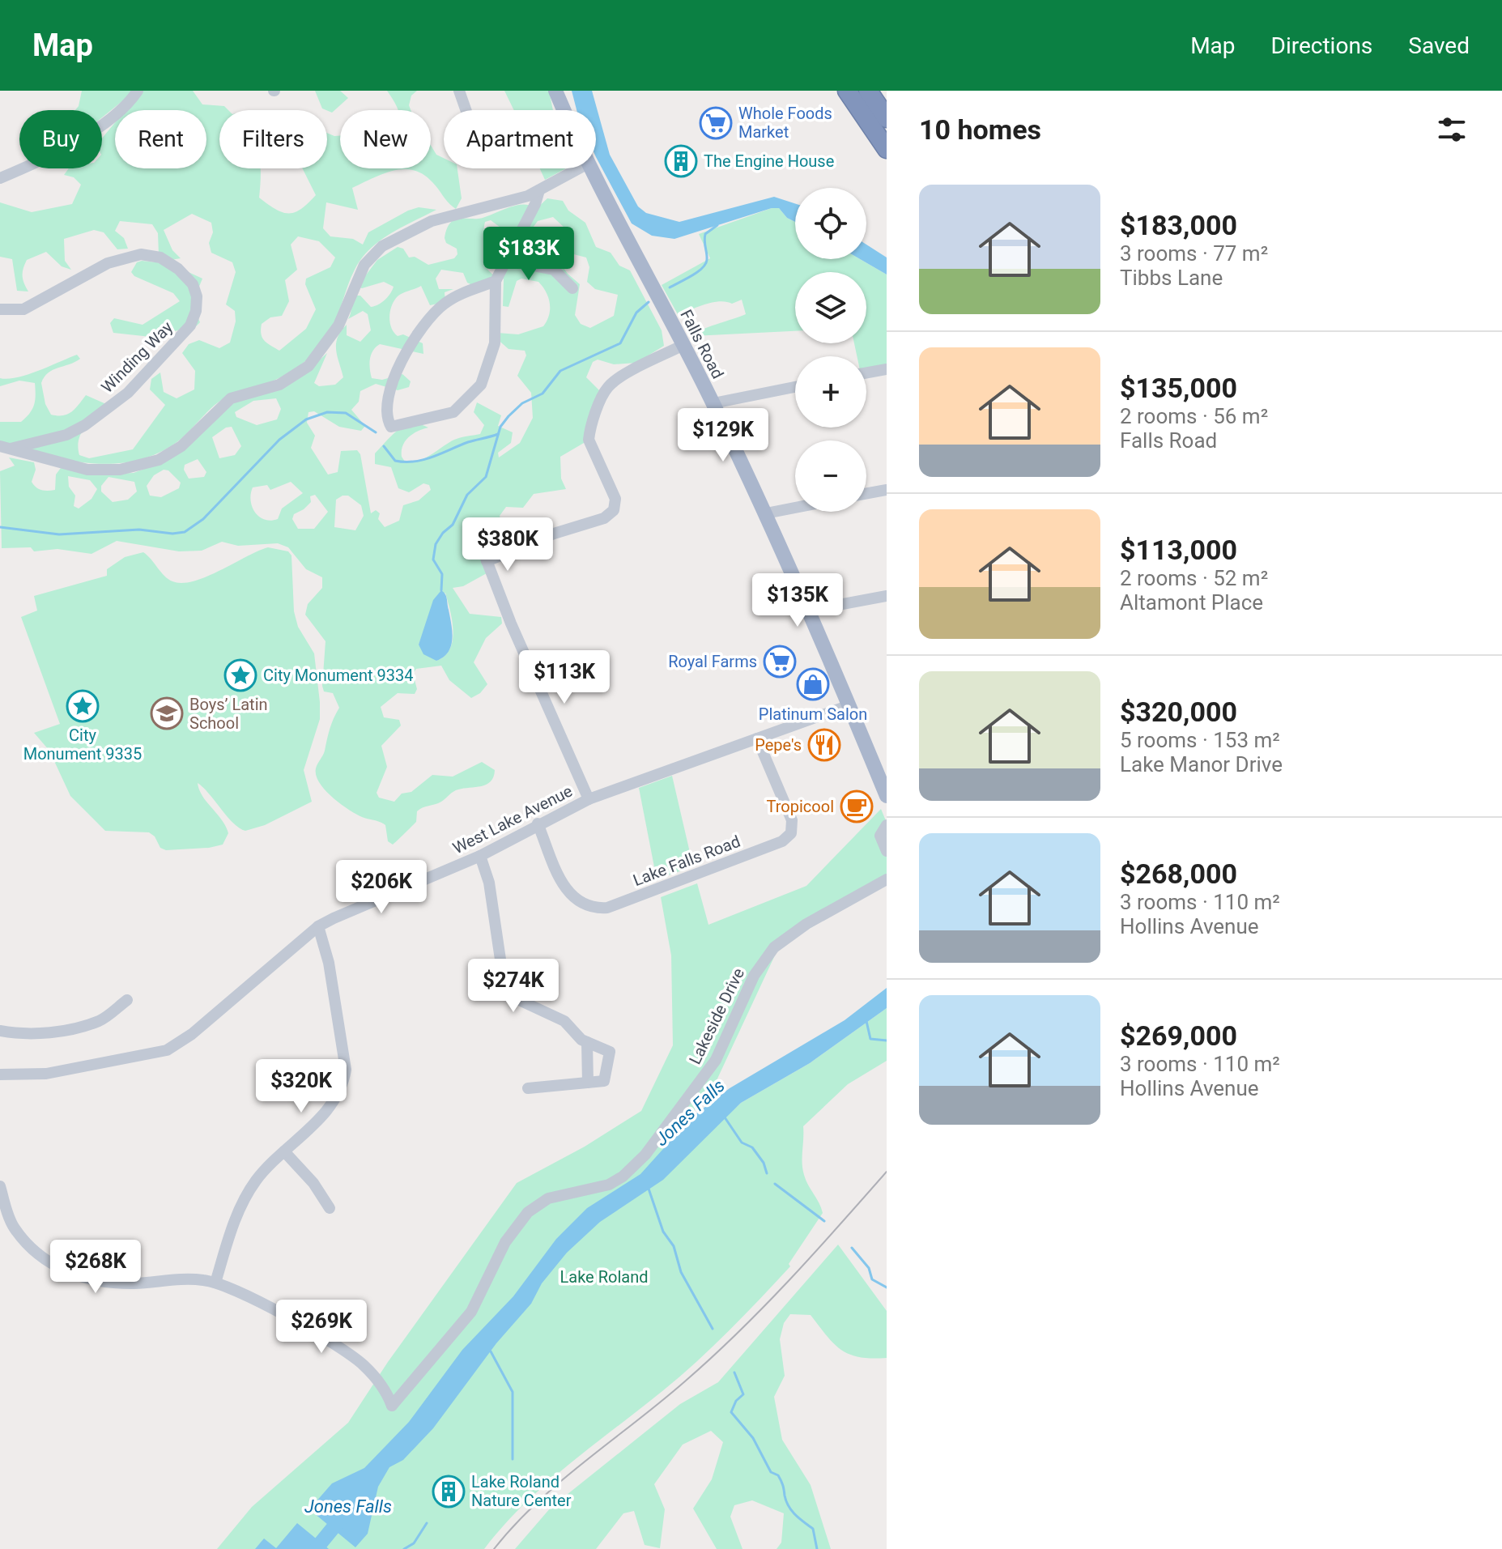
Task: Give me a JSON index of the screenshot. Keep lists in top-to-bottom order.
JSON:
{
  "streets": {
    "main road": ["Falls Road"],
    "street": [
      "Winding Way",
      "West Lake Avenue",
      "Lake Falls Road",
      "Lakeside Drive"
    ]
  },
  "crossings": [
    ["Falls Road", "West Lake Avenue"],
    ["West Lake Avenue", "Lake Falls Road"]
  ],
  "water": ["Jones Falls"],
  "parks": ["Lake Roland"],
  "places": {
    "supermarket": ["Whole Foods Market", "Royal Farms"],
    "building": ["The Engine House", "Lake Roland Nature Center"],
    "place": ["City Monument 9334", "City Monument 9335"],
    "shop": ["Platinum Salon"],
    "school or university": ["Boys’ Latin School"],
    "restaurant": ["Pepe's"],
    "cafe": ["Tropicool"]
  },
  "page": {
    "header": "Map",
    "nav": ["Map", "Directions", "Saved"],
    "heading": "10 homes",
    "chip": [
      "Buy",
      "Rent",
      "Filters",
      "New",
      "Apartment"
    ],
    "list": [
      {
        "name": "$183,000",
        "note": "3 rooms · 77 m² · Tibbs Lane"
      },
      {
        "name": "$135,000",
        "note": "2 rooms · 56 m² · Falls Road"
      },
      {
        "name": "$113,000",
        "note": "2 rooms · 52 m² · Altamont Place"
      },
      {
        "name": "$320,000",
        "note": "5 rooms · 153 m² · Lake Manor Drive"
      },
      {
        "name": "$268,000",
        "note": "3 rooms · 110 m² · Hollins Avenue"
      },
      {
        "name": "$269,000",
        "note": "3 rooms · 110 m² · Hollins Avenue"
      }
    ],
    "map_buttons": ["+", "−"],
    "price": [
      "$183K",
      "$129K",
      "$380K",
      "$135K",
      "$113K",
      "$206K",
      "$274K",
      "$320K",
      "$268K",
      "$269K"
    ]
  }
}
